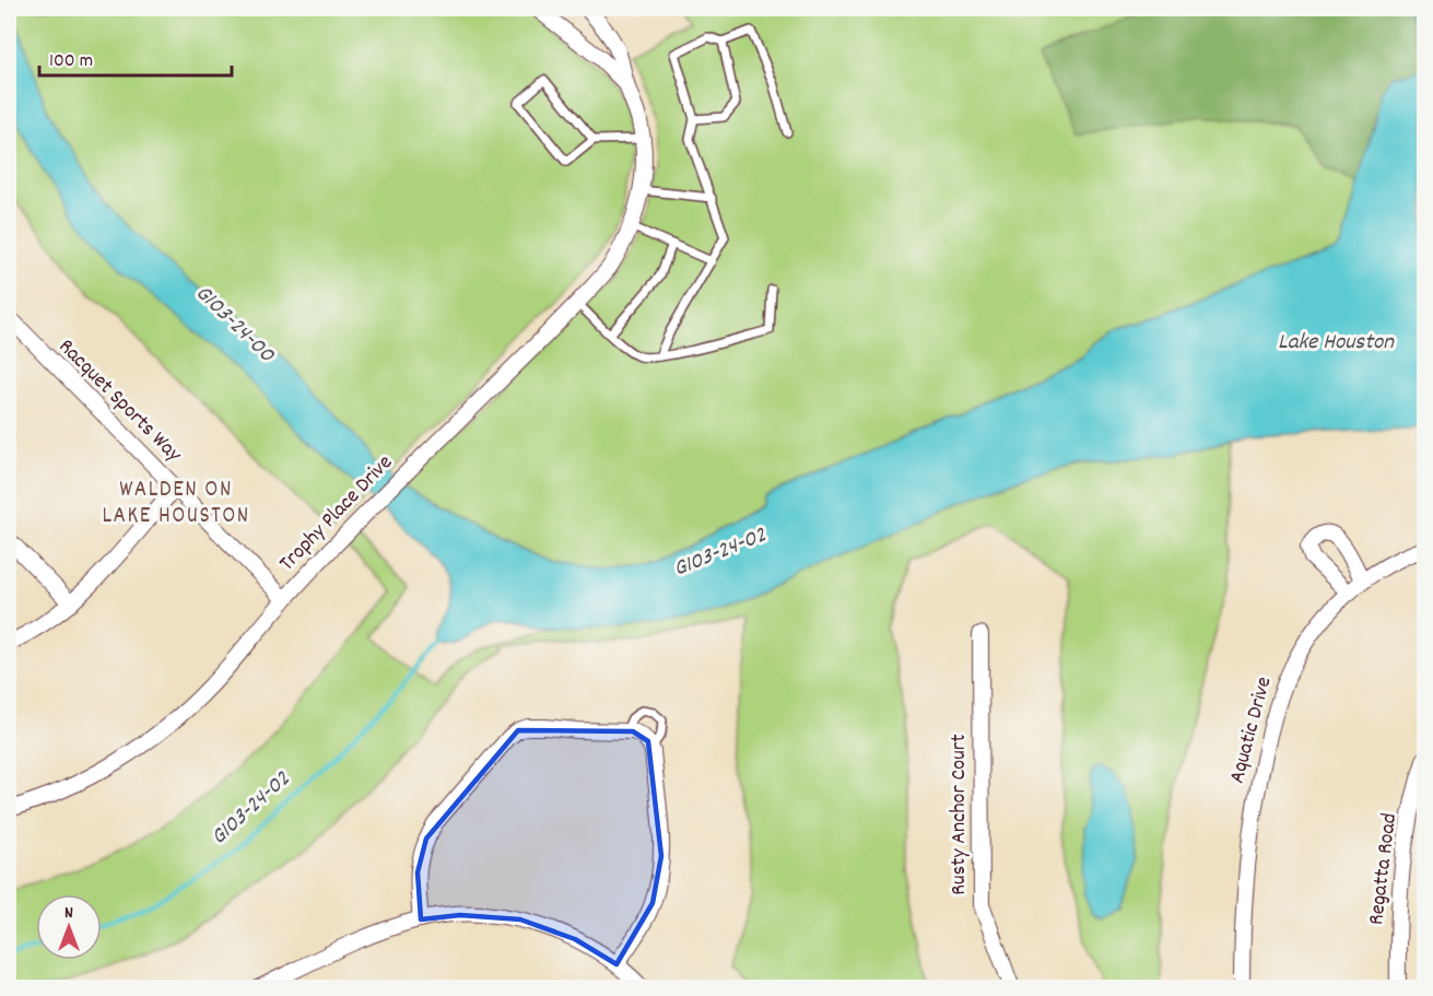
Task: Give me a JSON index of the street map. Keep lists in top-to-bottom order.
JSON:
{
  "streets": {
    "street": [
      "Racquet Sports Way",
      "Trophy Place Drive",
      "Aquatic Drive",
      "Rusty Anchor Court",
      "Regatta Road"
    ]
  },
  "crossings": [
    ["Racquet Sports Way", "Trophy Place Drive"]
  ],
  "districts": ["WALDEN ON LAKE HOUSTON"],
  "water": ["G103-24-00", "Lake Houston", "G103-24-02"],
  "scale_bar": "100 m",
  "north": "top"
}
